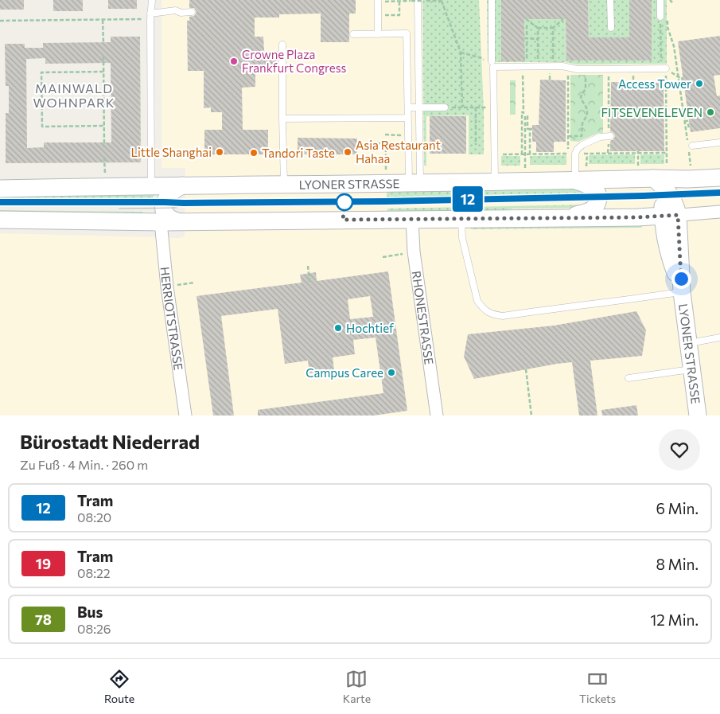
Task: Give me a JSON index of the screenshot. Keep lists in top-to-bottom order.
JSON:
{
  "streets": {
    "main road": ["LYONER STRASSE"],
    "street": ["RHONESTRASSE", "HERRIOTSTRASSE"]
  },
  "districts": ["MAINWALD WOHNPARK"],
  "places": [
    "Crowne Plaza Frankfurt Congress",
    "Access Tower",
    "FITSEVENELEVEN",
    "Little Shanghai",
    "Asia Restaurant Hahaa",
    "Tandori Taste",
    "Hochtief",
    "Campus Caree"
  ],
  "lines": ["tram line 12"],
  "page": {
    "on_map": "12",
    "heading": ["Bürostadt Niederrad", "Zu Fuß · 4 Min. · 260 m"],
    "list": [
      {
        "mark": "12",
        "name": "Tram",
        "note": "08:20",
        "value": "6 Min."
      },
      {
        "mark": "19",
        "name": "Tram",
        "note": "08:22",
        "value": "8 Min."
      },
      {
        "mark": "78",
        "name": "Bus",
        "note": "08:26",
        "value": "12 Min."
      }
    ],
    "tabs": ["Route", "Karte", "Tickets"]
  }
}
